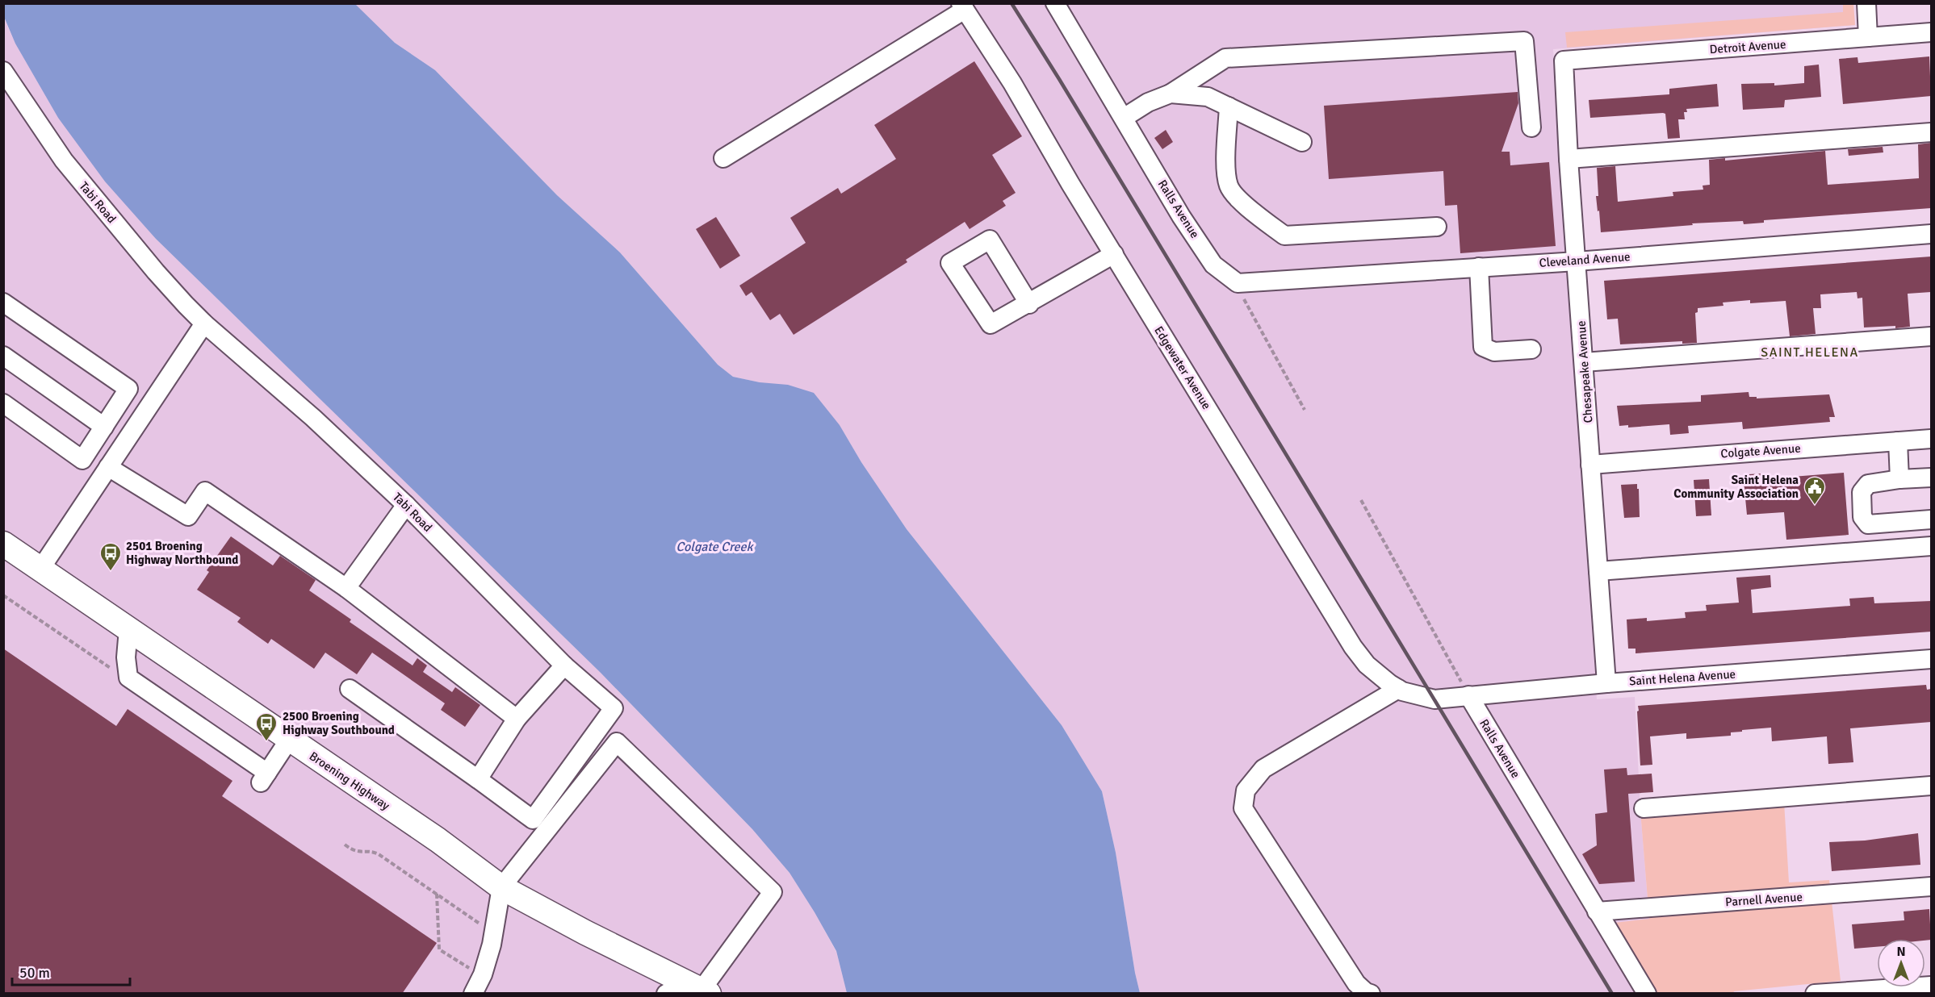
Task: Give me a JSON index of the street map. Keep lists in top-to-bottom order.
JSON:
{
  "streets": {
    "main road": ["Broening Highway"],
    "street": [
      "Detroit Avenue",
      "Tabi Road",
      "Ralls Avenue",
      "Cleveland Avenue",
      "Edgewater Avenue",
      "Chesapeake Avenue",
      "Colgate Avenue",
      "Saint Helena Avenue",
      "Parnell Avenue"
    ]
  },
  "crossings": [
    ["Detroit Avenue", "Chesapeake Avenue"],
    ["Ralls Avenue", "Cleveland Avenue"],
    ["Ralls Avenue", "Saint Helena Avenue"],
    ["Ralls Avenue", "Parnell Avenue"],
    ["Cleveland Avenue", "Chesapeake Avenue"],
    ["Edgewater Avenue", "Saint Helena Avenue"],
    ["Chesapeake Avenue", "Colgate Avenue"],
    ["Chesapeake Avenue", "Saint Helena Avenue"]
  ],
  "districts": ["SAINT HELENA"],
  "water": ["Colgate Creek"],
  "places": {
    "public building": ["Saint Helena Community Association"],
    "bus stop": ["2501 Broening Highway Northbound", "2500 Broening Highway Southbound"]
  },
  "scale_bar": "50 m",
  "north": "top"
}
